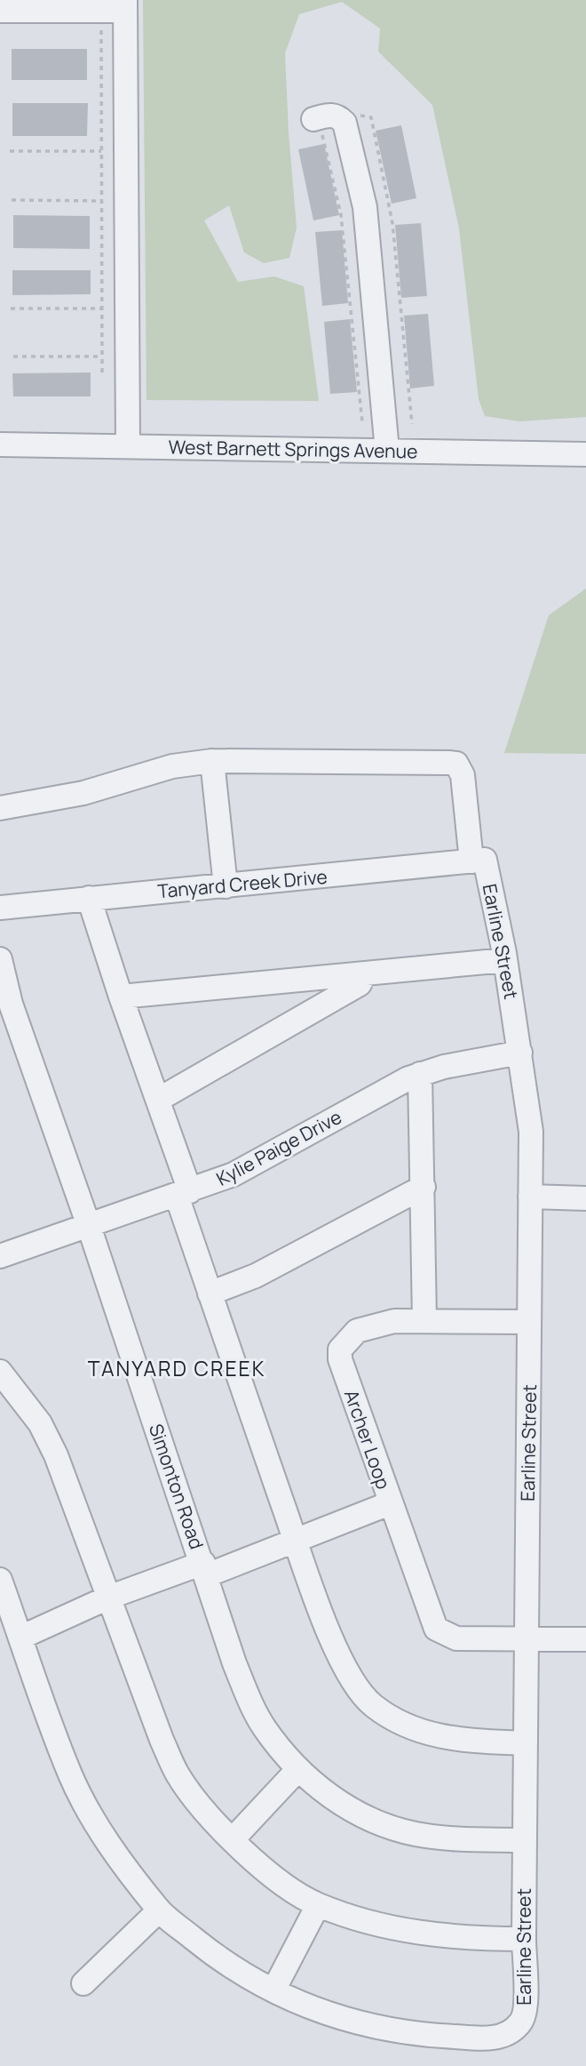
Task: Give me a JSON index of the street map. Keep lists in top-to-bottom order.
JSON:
{
  "streets": {
    "street": [
      "West Barnett Springs Avenue",
      "Tanyard Creek Drive",
      "Earline Street",
      "Kylie Paige Drive",
      "Archer Loop",
      "Simonton Road"
    ]
  },
  "crossings": [
    ["Tanyard Creek Drive", "Earline Street"],
    ["Earline Street", "Kylie Paige Drive"],
    ["Earline Street", "Archer Loop"],
    ["Earline Street", "Simonton Road"],
    ["Kylie Paige Drive", "Simonton Road"]
  ],
  "districts": ["TANYARD CREEK"]
}
